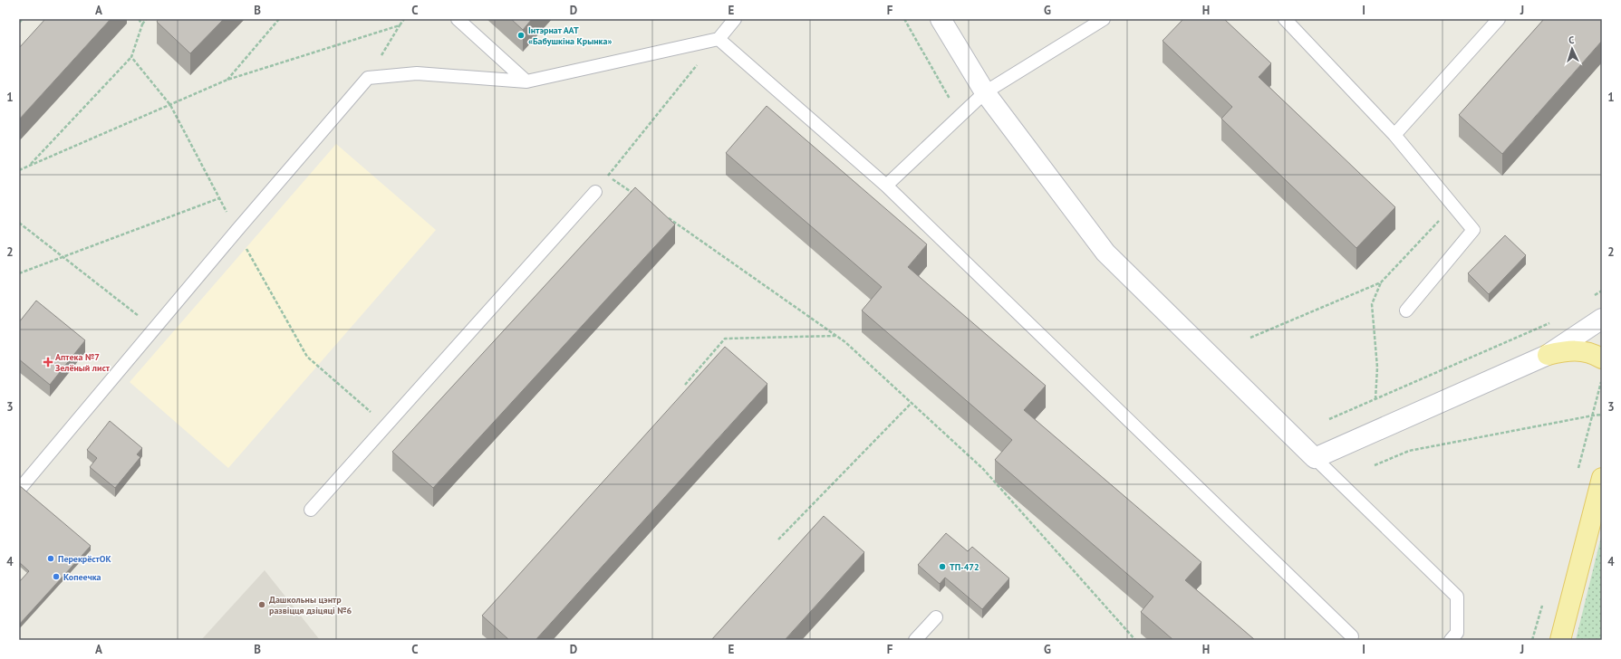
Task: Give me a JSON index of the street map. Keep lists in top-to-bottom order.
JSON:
{
  "places": {
    "other": [
      "Інтэрнат ААТ «Бабушкіна Крынка»",
      "ПерекрёстОК",
      "ТП-472",
      "Копеечка",
      "Дашкольны цэнтр развіцця дзіцяці №6"
    ],
    "health": ["Аптека №7 Зелёный лист"]
  },
  "north": "top",
  "grid": {
    "columns": [
      "A",
      "B",
      "C",
      "D",
      "E",
      "F",
      "G",
      "H",
      "I",
      "J"
    ],
    "rows": [
      "1",
      "2",
      "3",
      "4"
    ]
  }
}
